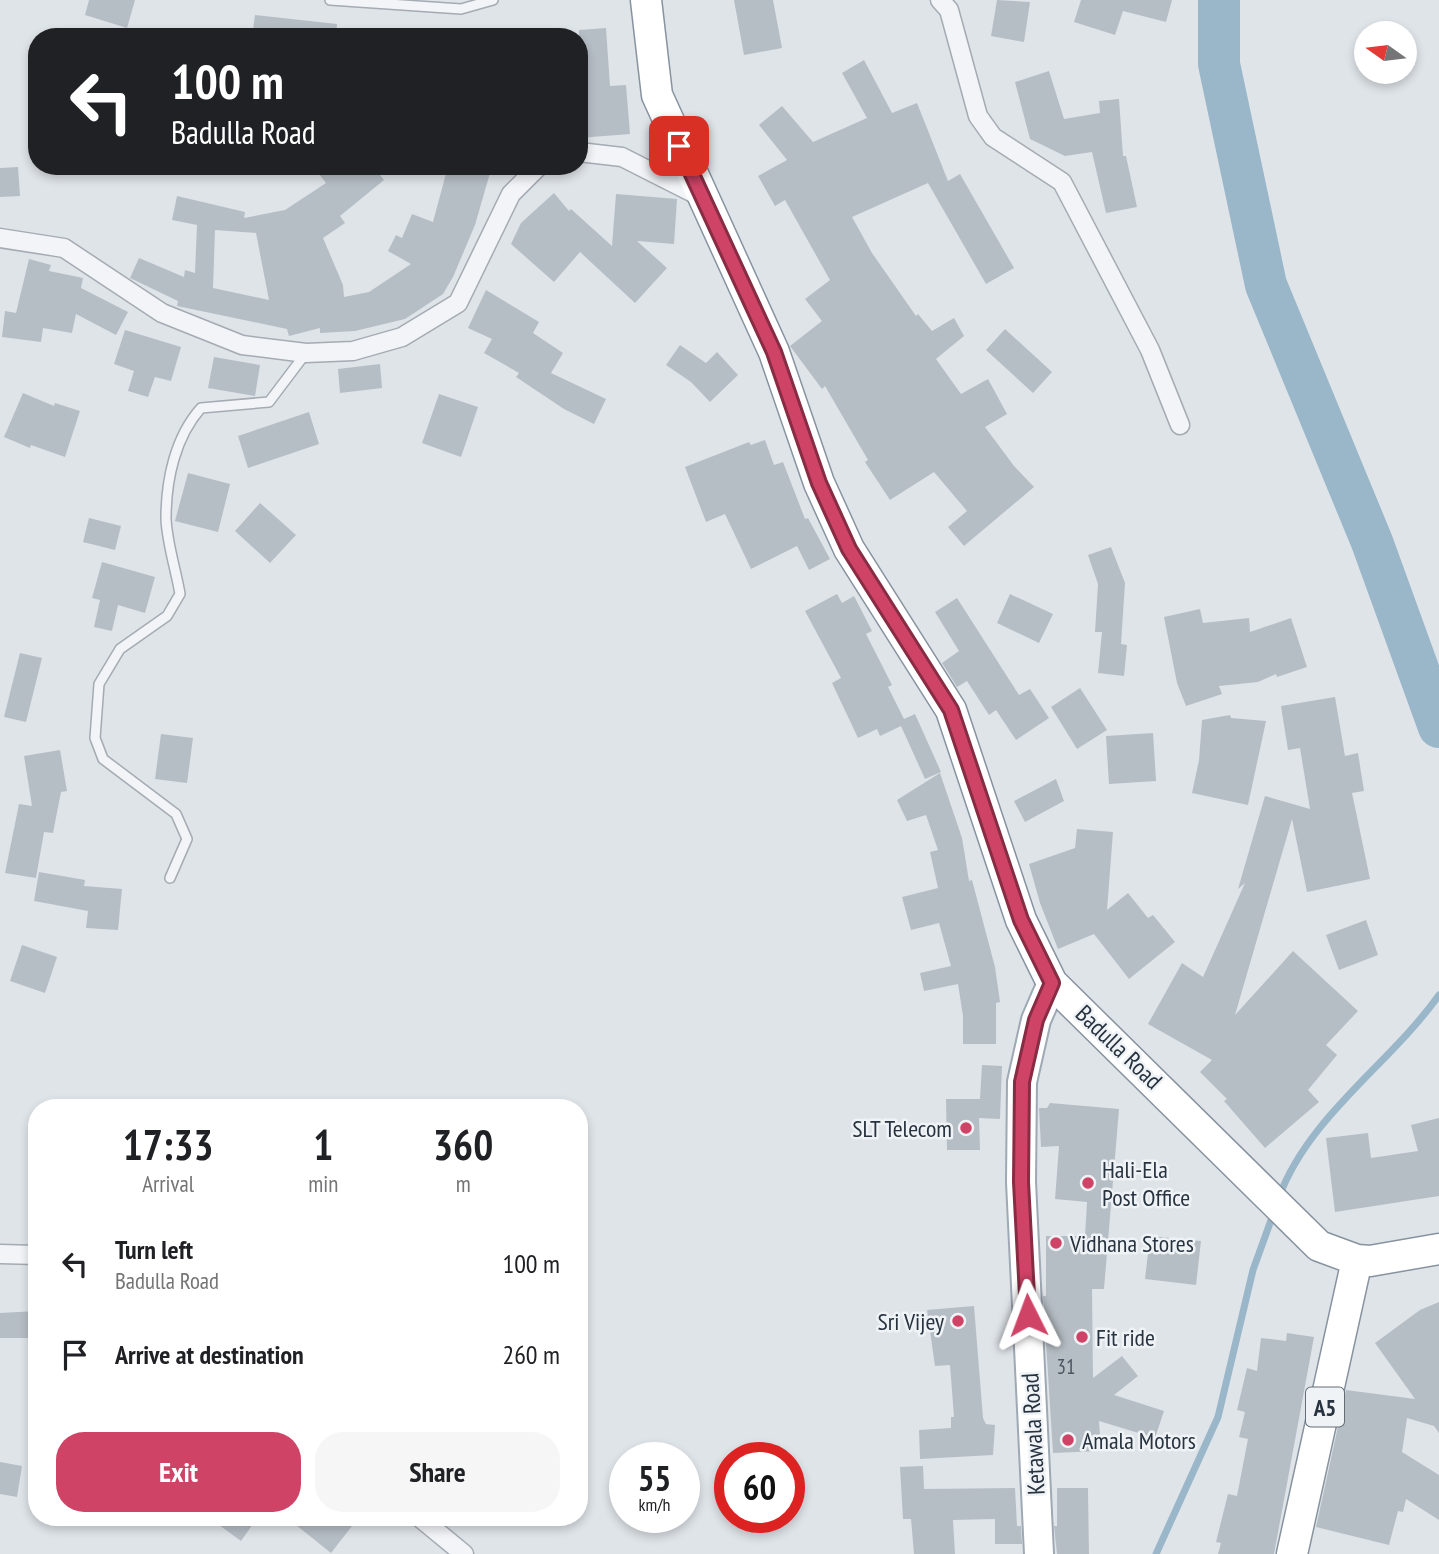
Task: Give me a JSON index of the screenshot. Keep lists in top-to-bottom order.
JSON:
{
  "streets": {
    "highway": ["Badulla Road", "A5"],
    "main road": ["Ketawala Road"]
  },
  "crossings": [
    ["Badulla Road", "A5"],
    ["Badulla Road", "Ketawala Road"]
  ],
  "places": [
    "SLT Telecom",
    "Hali-Ela Post Office",
    "Vidhana Stores",
    "Sri Vijey",
    "Fit ride",
    "Amala Motors"
  ],
  "house_numbers": ["31"],
  "north": "left",
  "page": {
    "turn": ["100 m", "Badulla Road"],
    "eta": [
      "17:33",
      "Arrival",
      "1",
      "min",
      "360",
      "m"
    ],
    "list": [
      {
        "name": "Turn left",
        "note": "Badulla Road",
        "value": "100 m"
      },
      {
        "name": "Arrive at destination",
        "value": "260 m"
      }
    ],
    "buttons": ["Exit", "Share"],
    "speed": "55 km/h",
    "limit": "60"
  }
}
